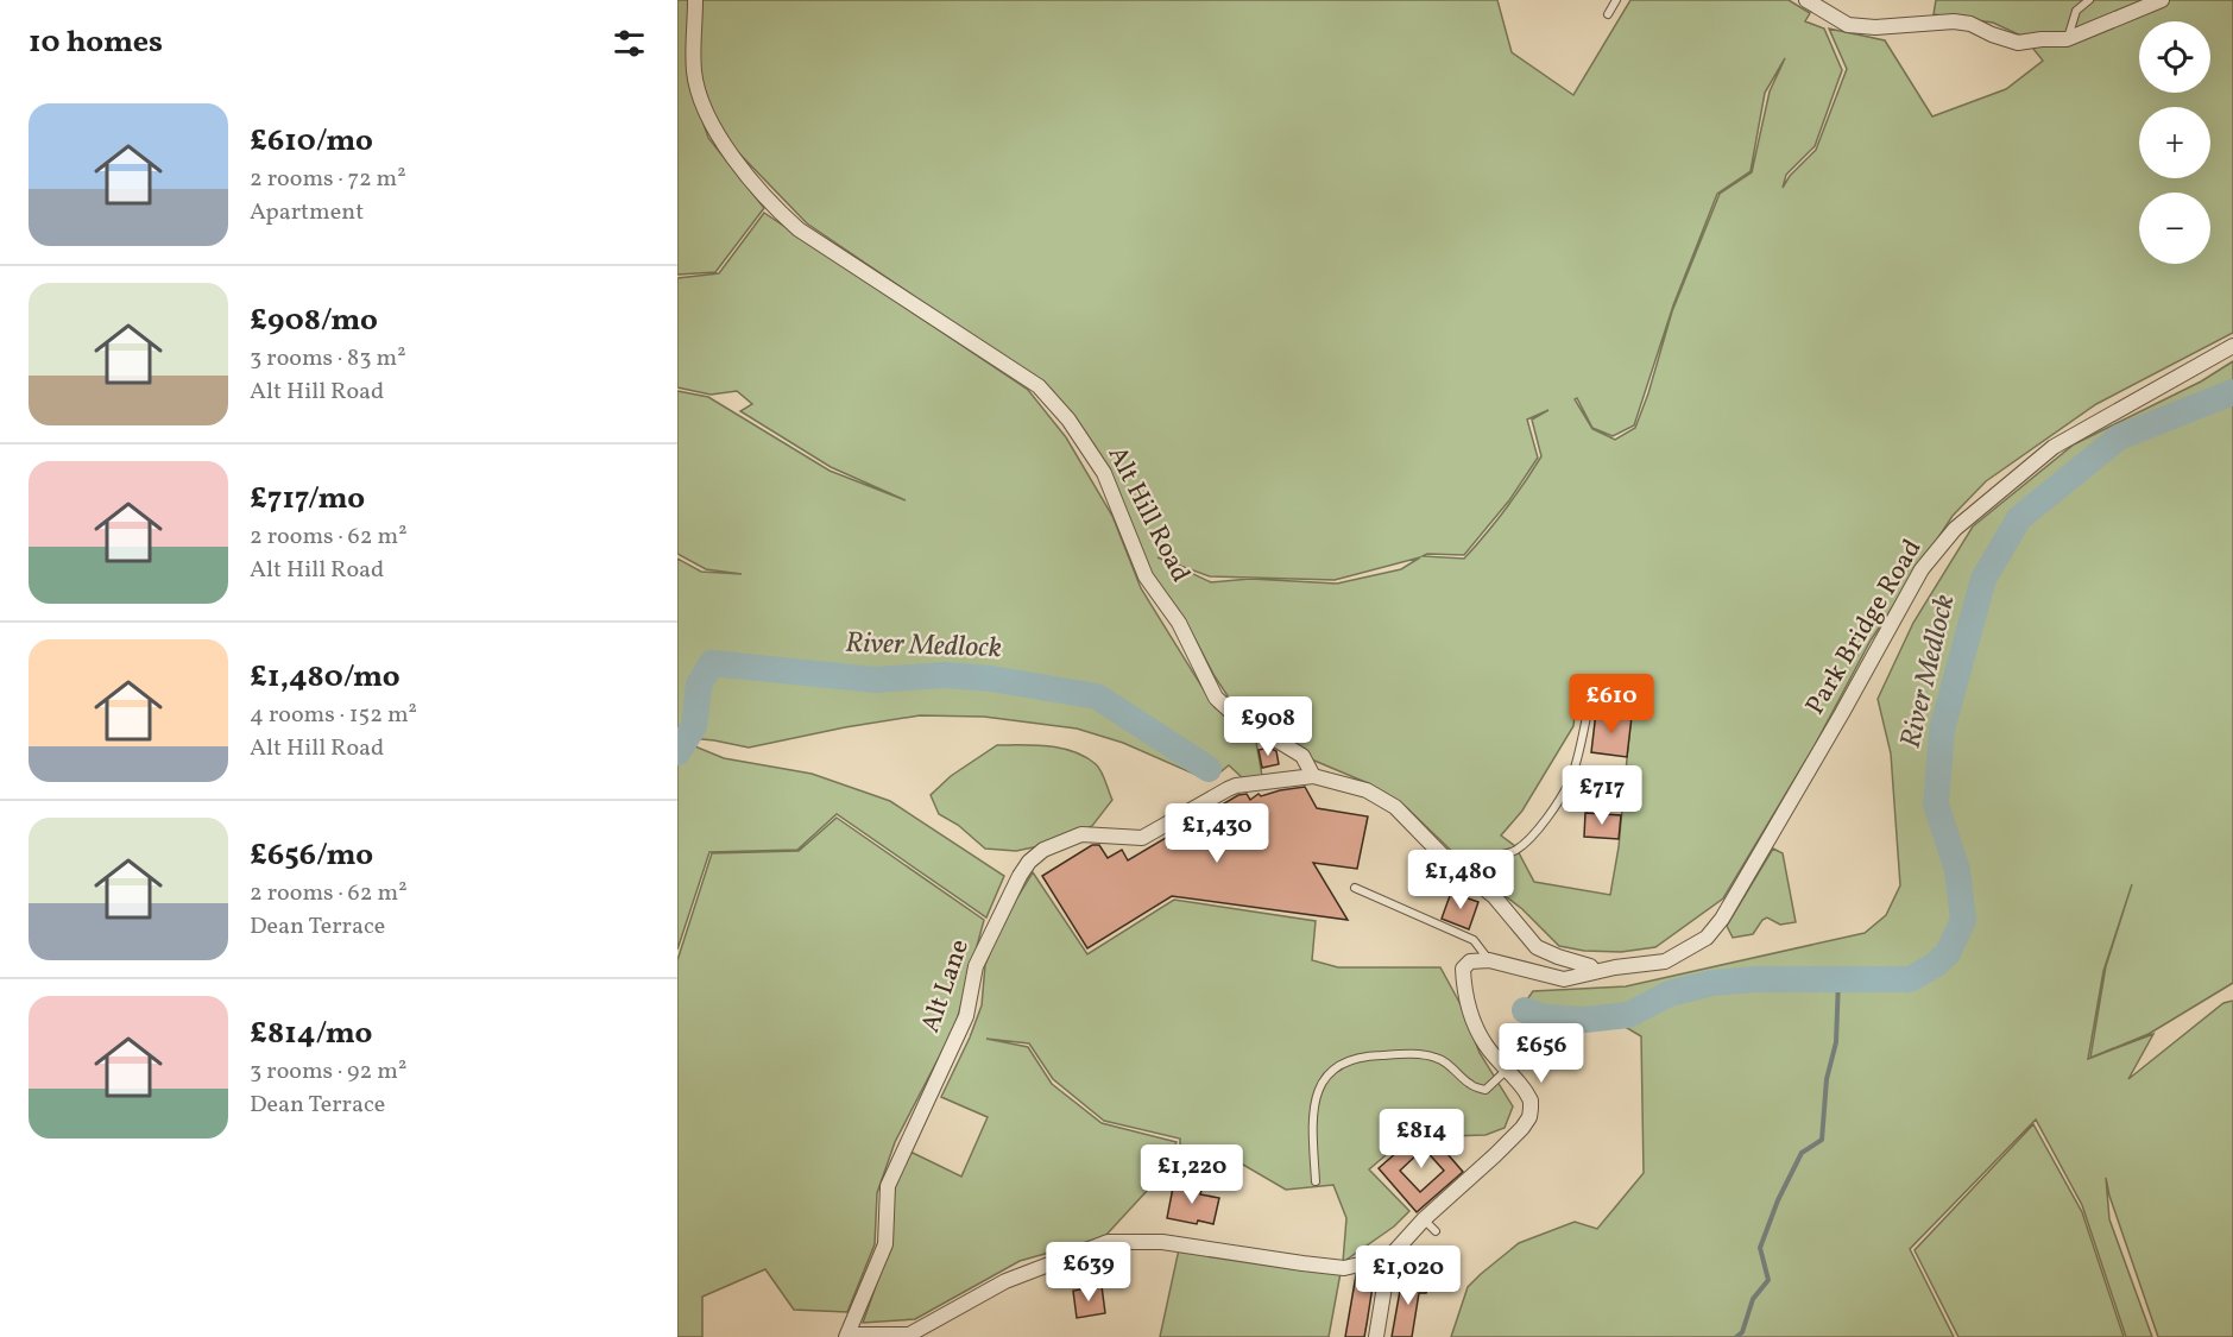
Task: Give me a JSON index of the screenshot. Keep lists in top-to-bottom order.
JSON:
{
  "streets": {
    "street": ["Alt Hill Road", "Park Bridge Road", "Alt Lane"]
  },
  "crossings": [
    ["Alt Hill Road", "Alt Lane"]
  ],
  "water": ["River Medlock"],
  "page": {
    "heading": "10 homes",
    "map_buttons": ["+", "−"],
    "list": [
      {
        "name": "£610/mo",
        "note": "2 rooms · 72 m² · Apartment"
      },
      {
        "name": "£908/mo",
        "note": "3 rooms · 83 m² · Alt Hill Road"
      },
      {
        "name": "£717/mo",
        "note": "2 rooms · 62 m² · Alt Hill Road"
      },
      {
        "name": "£1,480/mo",
        "note": "4 rooms · 152 m² · Alt Hill Road"
      },
      {
        "name": "£656/mo",
        "note": "2 rooms · 62 m² · Dean Terrace"
      },
      {
        "name": "£814/mo",
        "note": "3 rooms · 92 m² · Dean Terrace"
      }
    ],
    "price": [
      "£610",
      "£908",
      "£717",
      "£1,430",
      "£1,480",
      "£656",
      "£814",
      "£1,220",
      "£639",
      "£1,020"
    ]
  }
}
